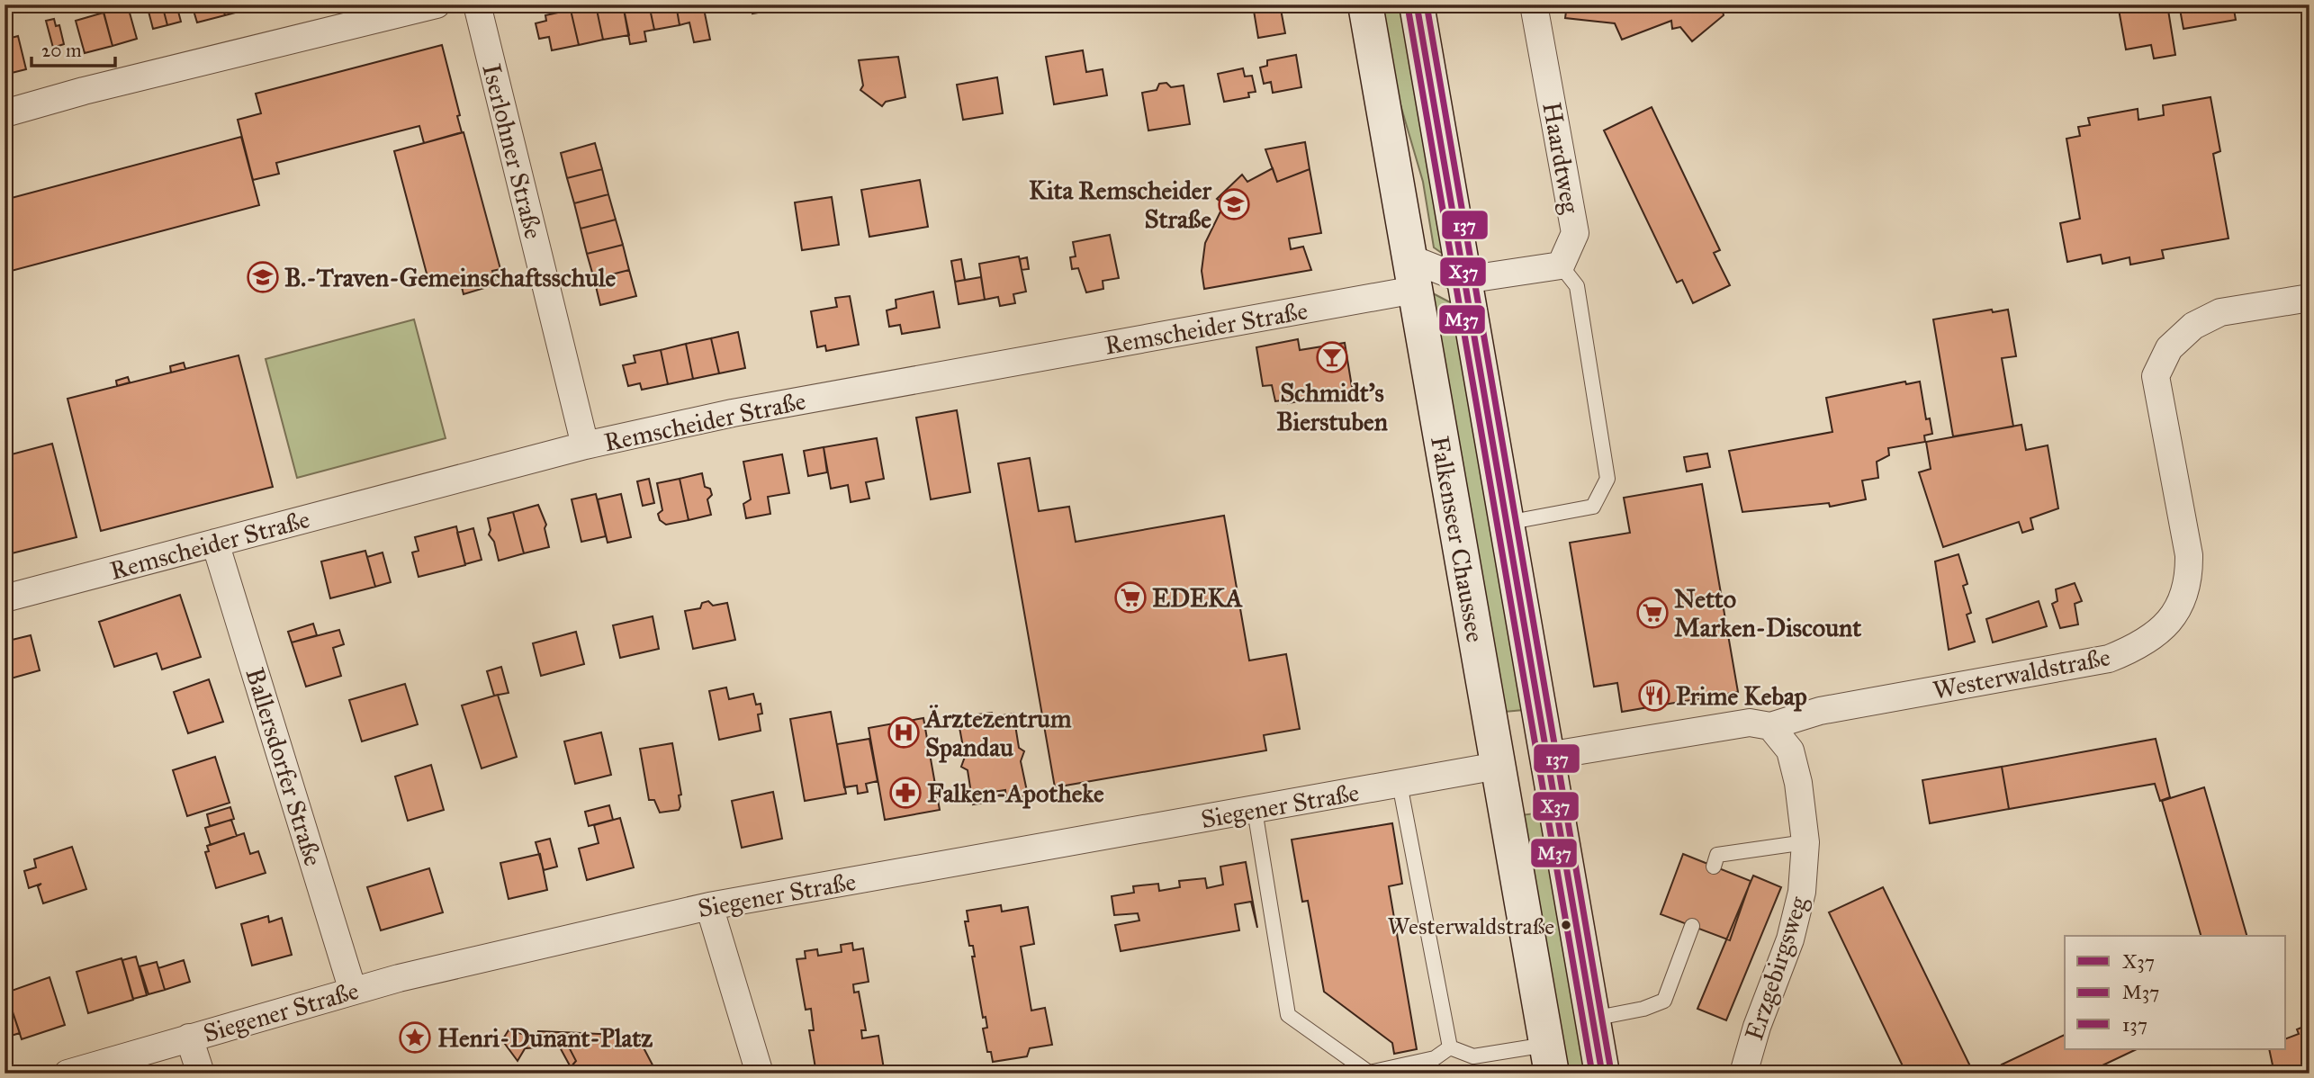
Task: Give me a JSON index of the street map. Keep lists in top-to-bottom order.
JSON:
{
  "streets": {
    "main road": ["Falkenseer Chaussee"],
    "street": [
      "Iserlohner Straße",
      "Haardtweg",
      "Remscheider Straße",
      "Westerwaldstraße",
      "Ballersdorfer Straße",
      "Siegener Straße",
      "Erzgebirgsweg"
    ]
  },
  "crossings": [
    ["Iserlohner Straße", "Remscheider Straße"],
    ["Remscheider Straße", "Falkenseer Chaussee"],
    ["Remscheider Straße", "Ballersdorfer Straße"],
    ["Falkenseer Chaussee", "Westerwaldstraße"],
    ["Falkenseer Chaussee", "Siegener Straße"],
    ["Westerwaldstraße", "Erzgebirgsweg"],
    ["Ballersdorfer Straße", "Siegener Straße"]
  ],
  "places": {
    "school or university": ["Kita Remscheider Straße", "B.-Traven-Gemeinschaftsschule"],
    "bar": ["Schmidt's Bierstuben"],
    "supermarket": ["EDEKA", "Netto Marken-Discount"],
    "restaurant": ["Prime Kebap"],
    "hospital": ["Ärztezentrum Spandau"],
    "pharmacy": ["Falken-Apotheke"],
    "other": ["Westerwaldstraße"],
    "place": ["Henri-Dunant-Platz"]
  },
  "lines": ["transit line X37", "transit line 137", "transit line M37"],
  "legend": ["X37", "M37", "137"],
  "scale_bar": "20 m"
}
